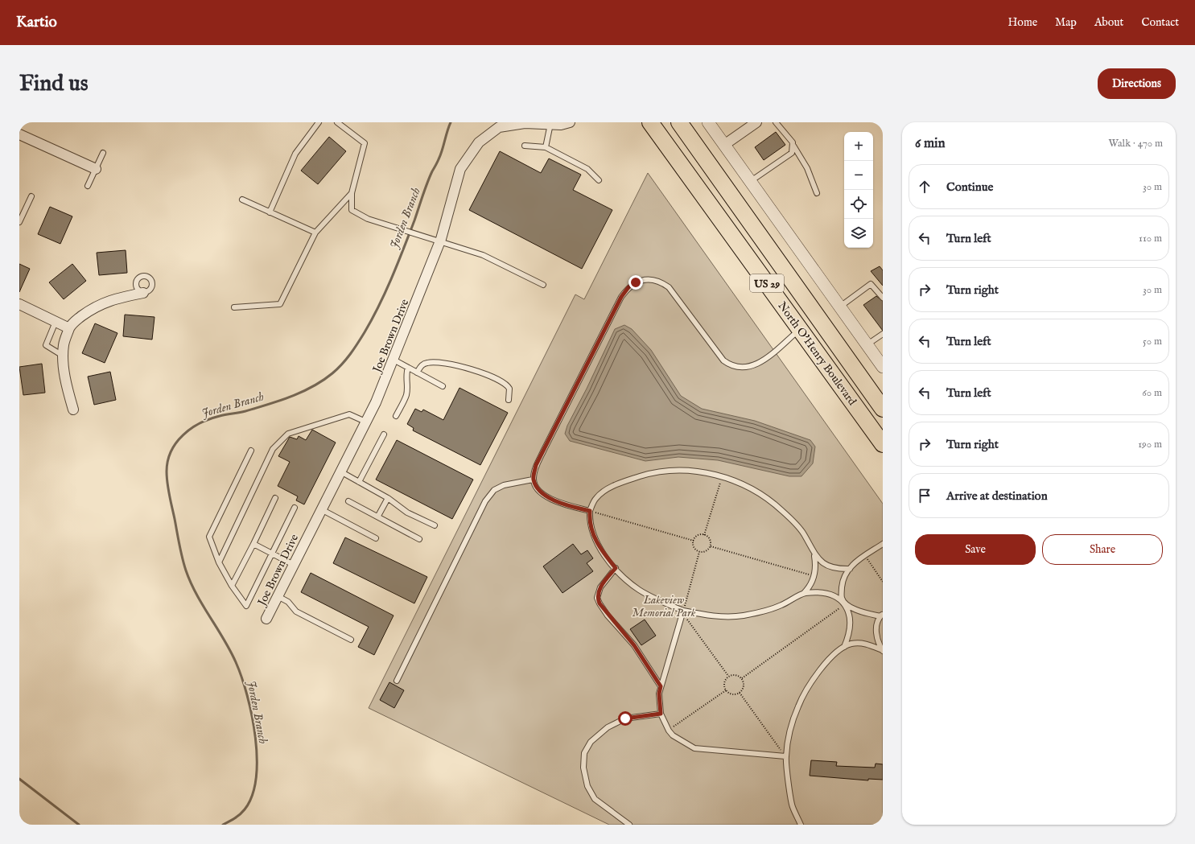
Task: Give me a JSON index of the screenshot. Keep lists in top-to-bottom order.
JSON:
{
  "streets": {
    "highway": ["US 29", "North O'Henry Boulevard"],
    "street": ["Joe Brown Drive"]
  },
  "water": ["Jorden Branch"],
  "parks": ["Lakeview Memorial Park"],
  "page": {
    "header": "Kartio",
    "nav": [
      "Home",
      "Map",
      "About",
      "Contact"
    ],
    "buttons": [
      "Directions",
      ["Save", "Share"]
    ],
    "title": "Find us",
    "heading": ["6 min", "Walk · 470 m"],
    "map_buttons": ["+", "−"],
    "list": [
      ["Continue", "30 m"],
      ["Turn left", "110 m"],
      ["Turn right", "30 m"],
      ["Turn left", "50 m"],
      ["Turn left", "60 m"],
      ["Turn right", "190 m"],
      "Arrive at destination"
    ]
  }
}
